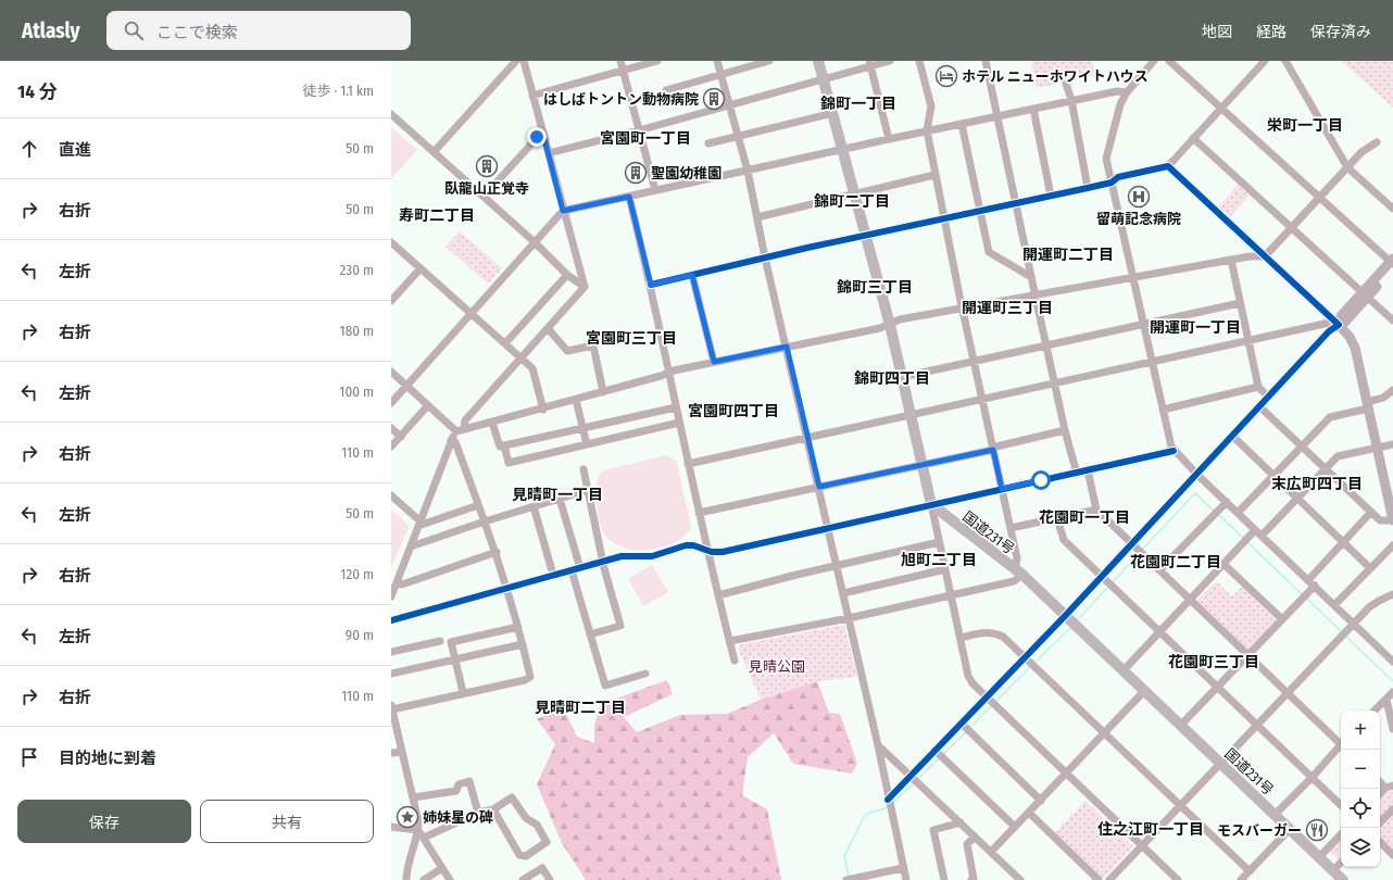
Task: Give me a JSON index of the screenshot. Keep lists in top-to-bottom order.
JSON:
{
  "streets": {
    "highway": ["国道231号"]
  },
  "districts": [
    "錦町一丁目",
    "栄町一丁目",
    "宮園町一丁目",
    "錦町二丁目",
    "寿町二丁目",
    "開運町二丁目",
    "錦町三丁目",
    "開運町三丁目",
    "開運町一丁目",
    "宮園町三丁目",
    "錦町四丁目",
    "宮園町四丁目",
    "末広町四丁目",
    "見晴町一丁目",
    "花園町一丁目",
    "旭町二丁目",
    "花園町二丁目",
    "花園町三丁目",
    "見晴町二丁目",
    "住之江町一丁目"
  ],
  "parks": ["見晴公園"],
  "places": {
    "hotel": ["ホテル ニューホワイトハウス"],
    "building": ["はしばトントン動物病院", "臥龍山正覚寺", "聖園幼稚園"],
    "hospital": ["留萌記念病院"],
    "place": ["姉妹星の碑"],
    "restaurant": ["モスバーガー"]
  },
  "page": {
    "header": "Atlasly",
    "search": "ここで検索",
    "nav": ["地図", "経路", "保存済み"],
    "heading": ["14 分", "徒歩 · 1.1 km"],
    "list": [
      ["直進", "50 m"],
      ["右折", "50 m"],
      ["左折", "230 m"],
      ["右折", "180 m"],
      ["左折", "100 m"],
      ["右折", "110 m"],
      ["左折", "50 m"],
      ["右折", "120 m"],
      ["左折", "90 m"],
      ["右折", "110 m"],
      "目的地に到着"
    ],
    "map_buttons": ["+", "−"],
    "buttons": ["保存", "共有"]
  }
}
